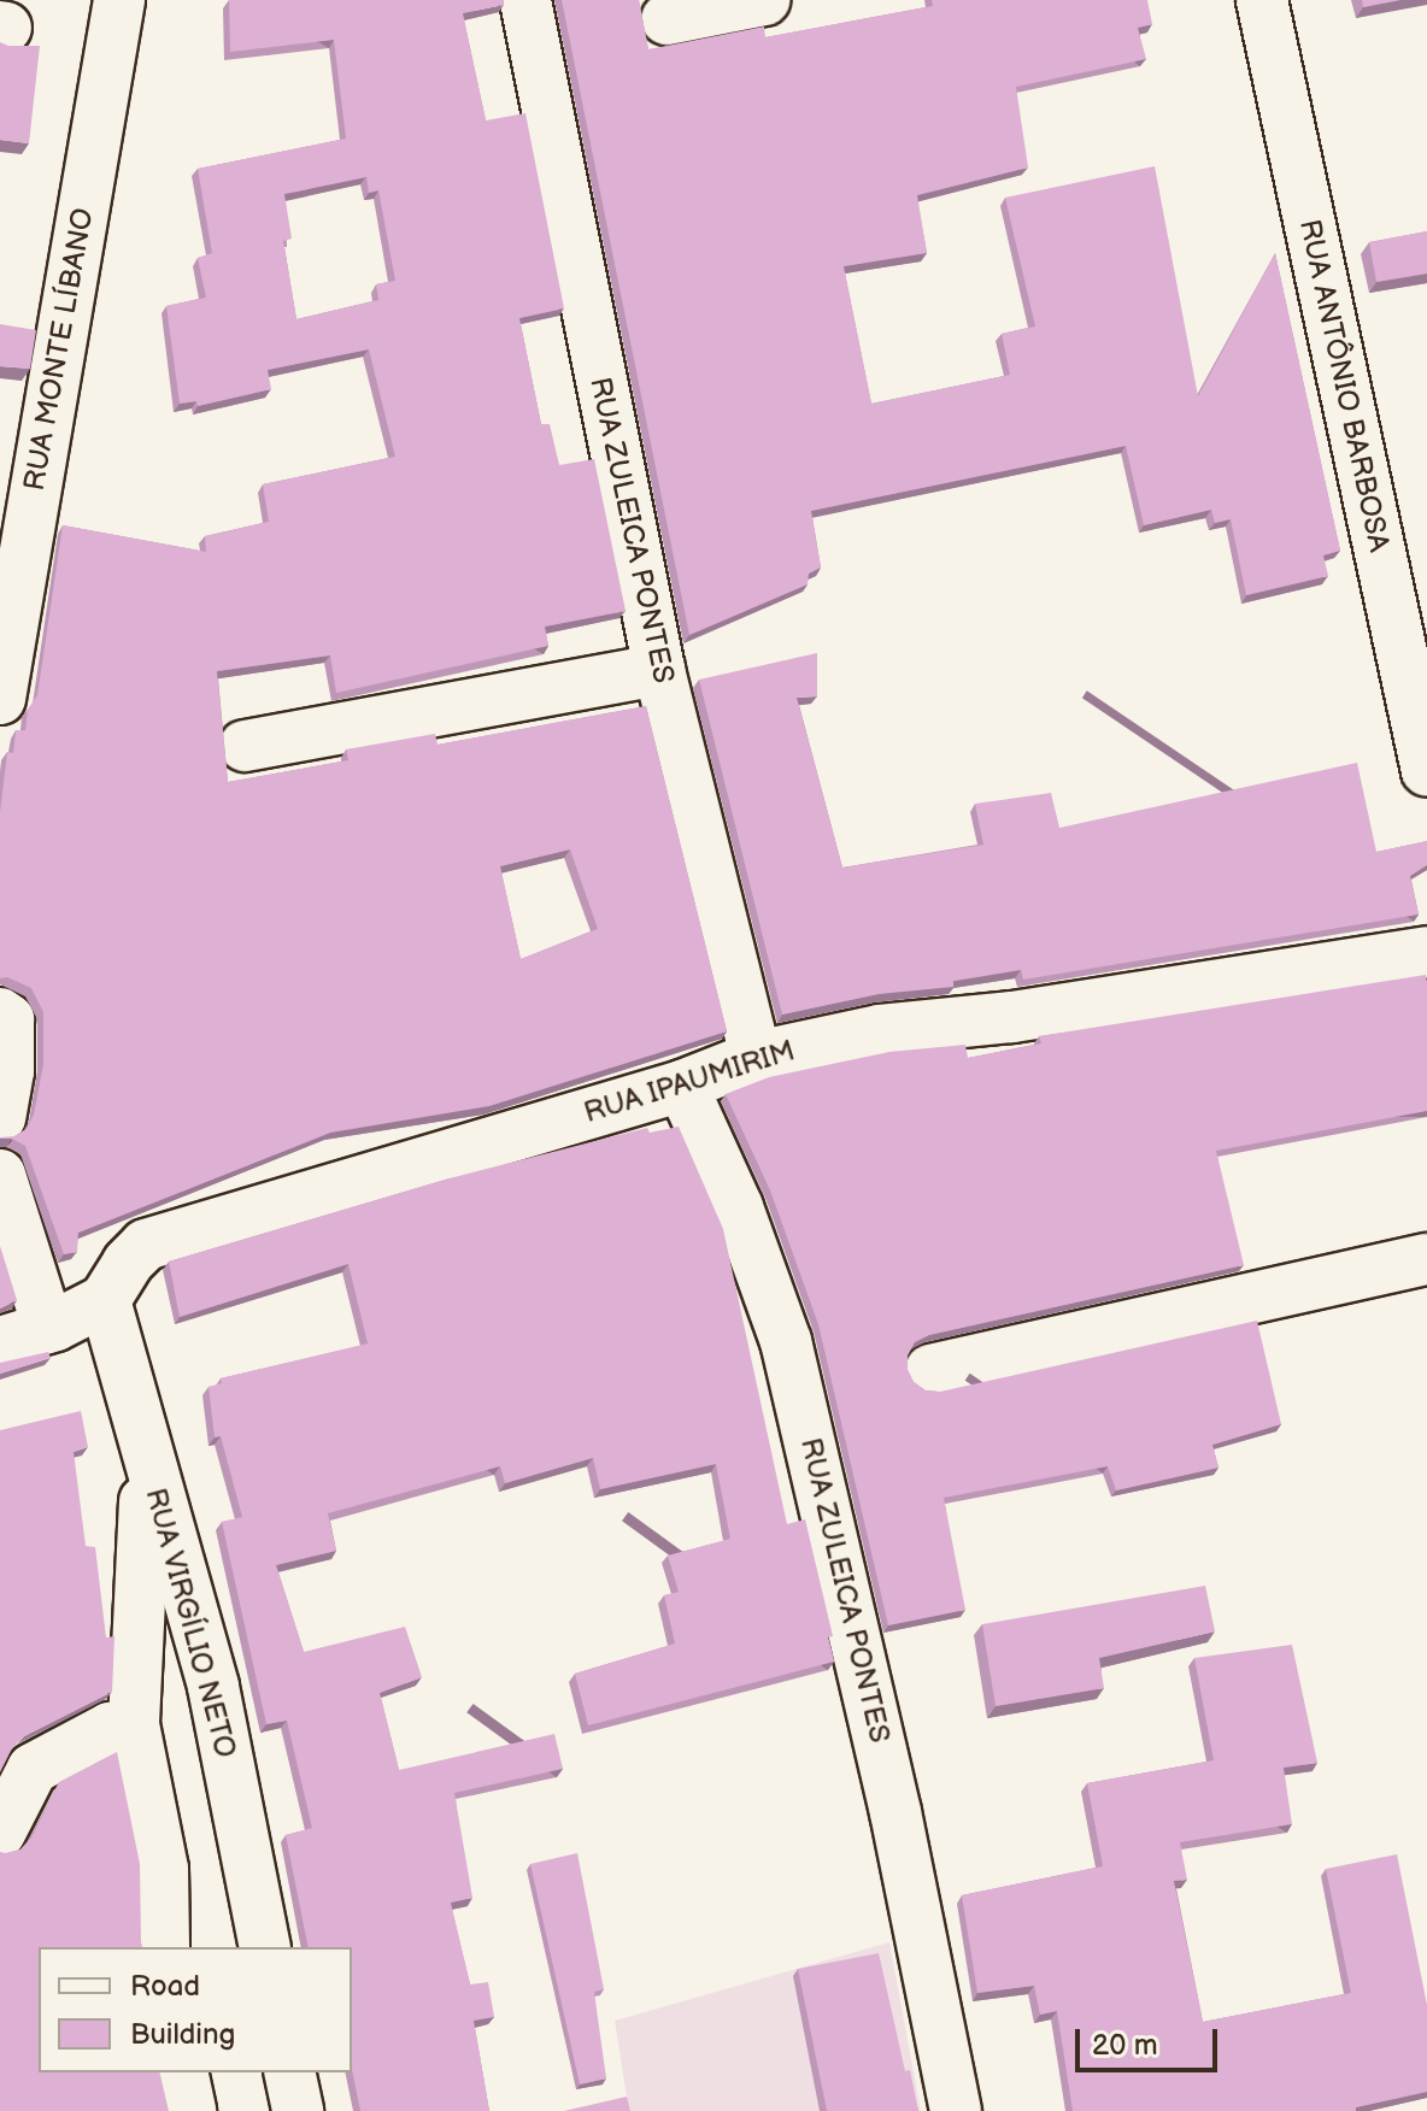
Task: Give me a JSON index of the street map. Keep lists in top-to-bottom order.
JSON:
{
  "streets": {
    "street": [
      "RUA MONTE LÍBANO",
      "RUA ANTÔNIO BARBOSA",
      "RUA ZULEICA PONTES",
      "RUA IPAUMIRIM",
      "RUA VIRGÍLIO NETO"
    ]
  },
  "crossings": [
    ["RUA ZULEICA PONTES", "RUA IPAUMIRIM"],
    ["RUA IPAUMIRIM", "RUA VIRGÍLIO NETO"]
  ],
  "legend": ["Road", "Building"],
  "scale_bar": "20 m"
}
